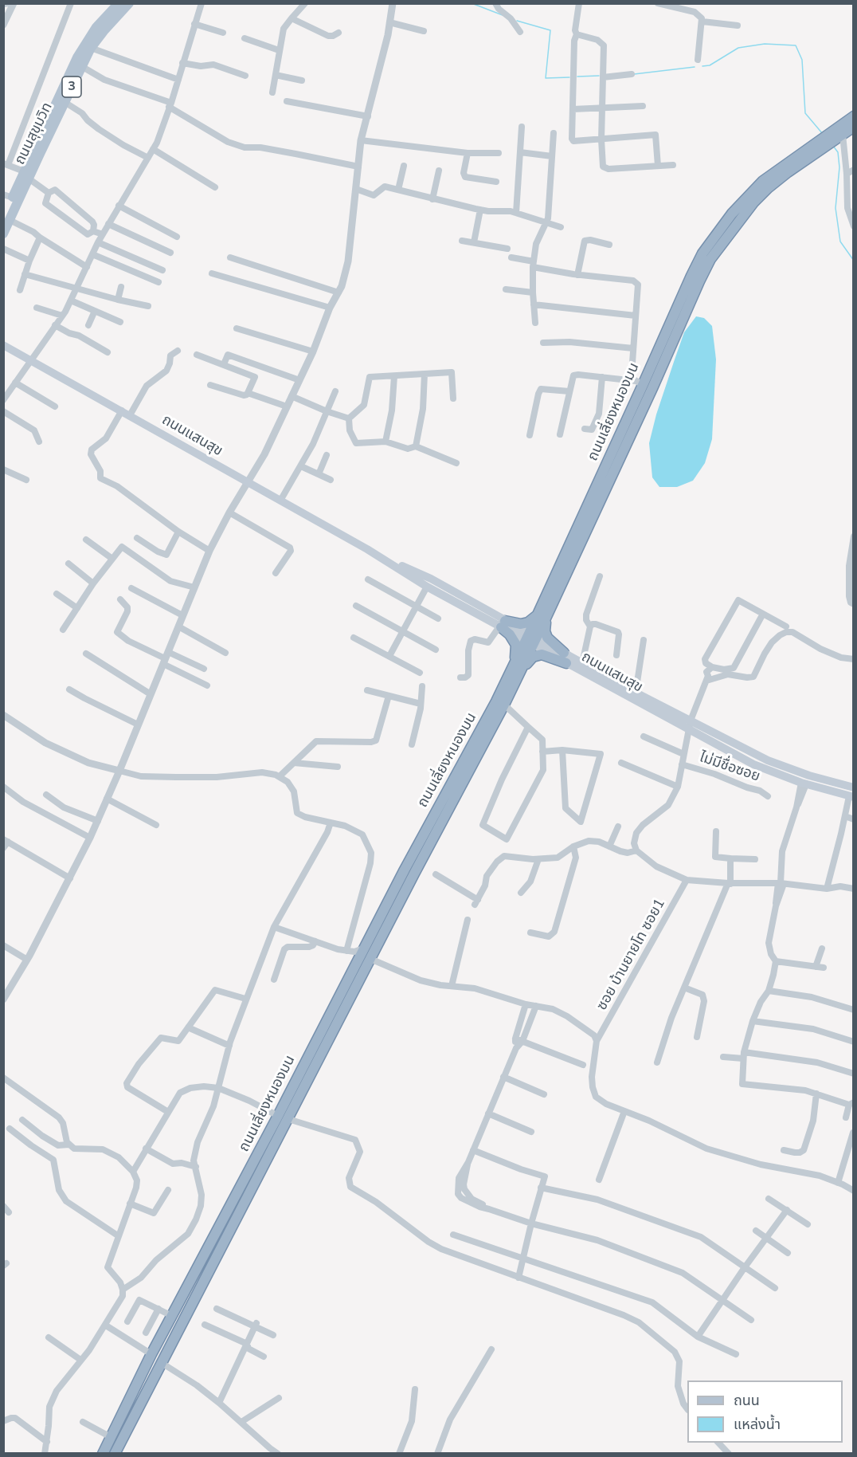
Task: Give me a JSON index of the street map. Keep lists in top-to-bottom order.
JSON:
{
  "streets": {
    "highway": ["ถนนเลี่ยงหนองมน"],
    "main road": ["3", "ถนนสุขุมวิท", "ถนนแสนสุข"],
    "street": ["ไม่มีชื่อซอย", "ซอย บ้านยายโท ซอย1"]
  },
  "crossings": [
    ["ถนนเลี่ยงหนองมน", "ถนนแสนสุข"]
  ],
  "legend": ["ถนน", "แหล่งน้ำ"]
}
